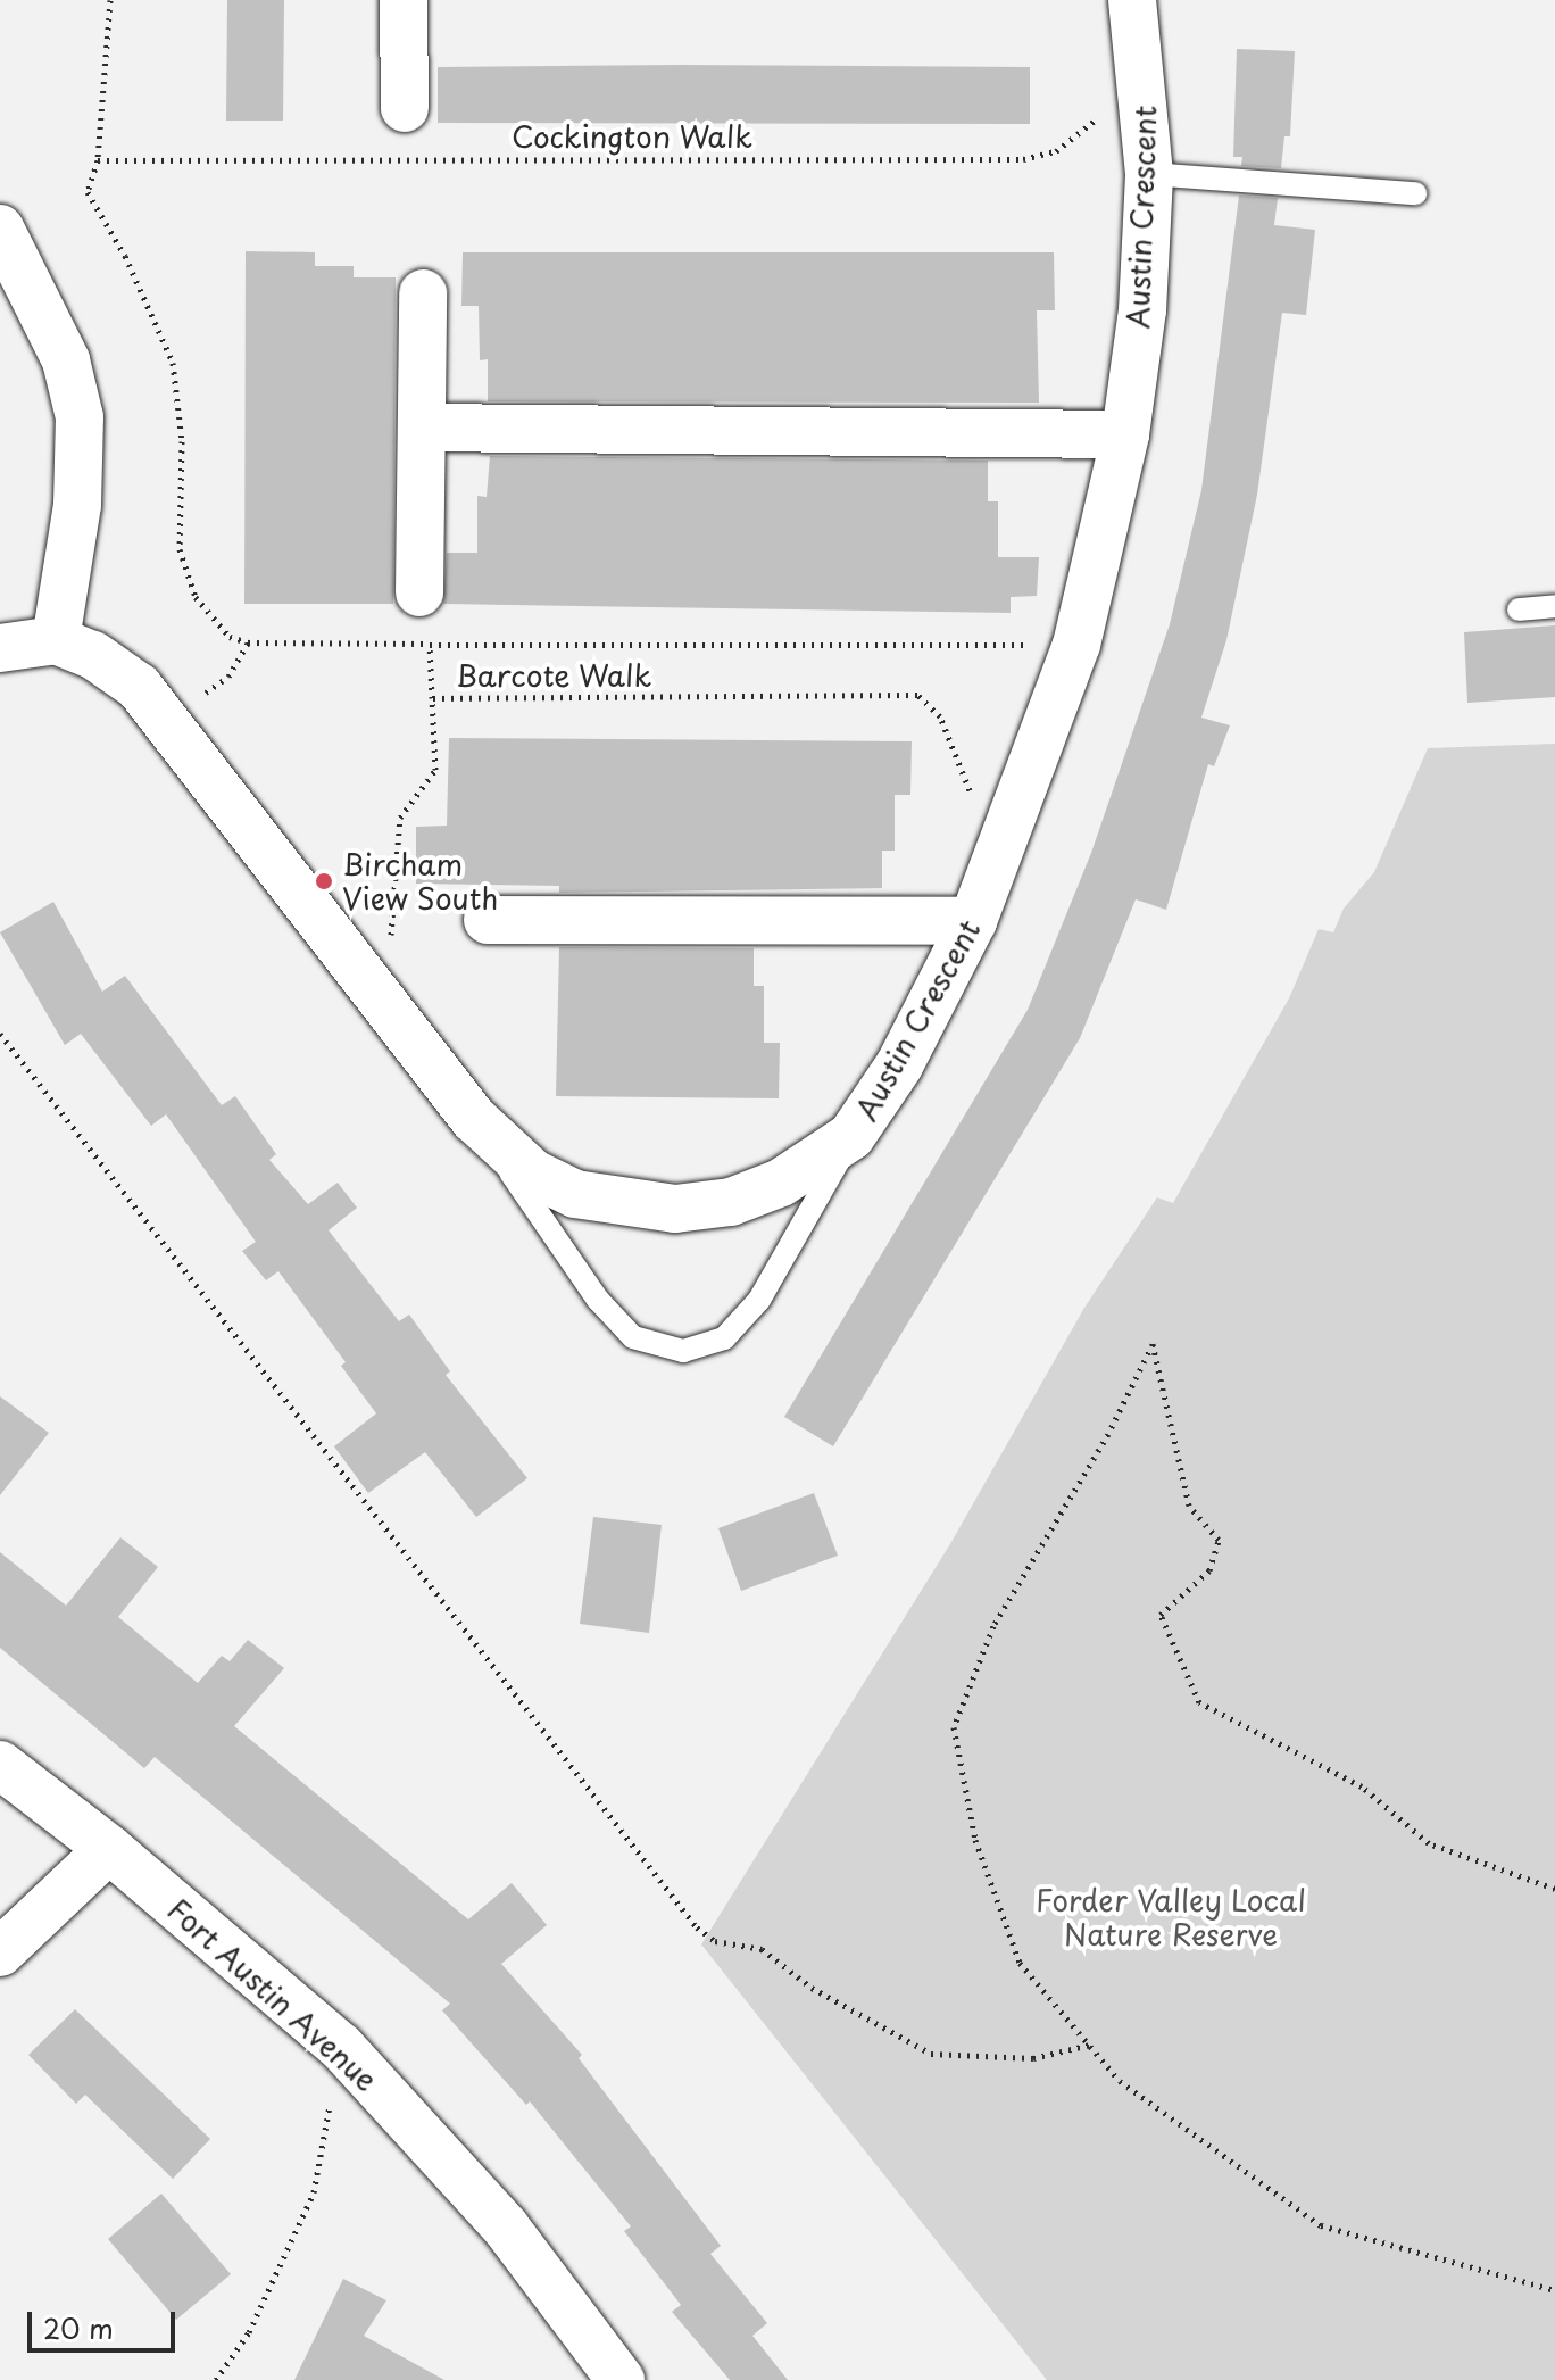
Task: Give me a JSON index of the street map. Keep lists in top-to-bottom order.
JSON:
{
  "streets": {
    "street": ["Austin Crescent", "Fort Austin Avenue"],
    "path": ["Cockington Walk", "Barcote Walk"]
  },
  "crossings": [
    ["Cockington Walk", "Austin Crescent"],
    ["Austin Crescent", "Barcote Walk"]
  ],
  "parks": ["Forder Valley Local Nature Reserve"],
  "places": ["Bircham View South"],
  "scale_bar": "20 m"
}
